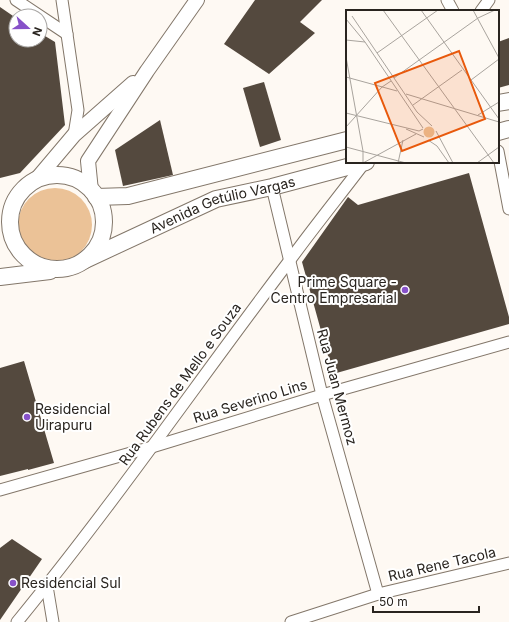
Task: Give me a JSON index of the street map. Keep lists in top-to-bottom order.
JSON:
{
  "streets": {
    "main road": ["Avenida Getúlio Vargas"],
    "street": [
      "Rua Rubens de Mello e Souza",
      "Rua Juan Mermoz",
      "Rua Severino Lins",
      "Rua Rene Tacola"
    ]
  },
  "crossings": [
    ["Avenida Getúlio Vargas", "Rua Juan Mermoz"],
    ["Rua Rubens de Mello e Souza", "Rua Juan Mermoz"],
    ["Rua Rubens de Mello e Souza", "Rua Severino Lins"],
    ["Rua Juan Mermoz", "Rua Severino Lins"],
    ["Rua Juan Mermoz", "Rua Rene Tacola"]
  ],
  "places": ["Prime Square - Centro Empresarial", "Residencial Uirapuru", "Residencial Sul"],
  "scale_bar": "50 m",
  "north": "right"
}
